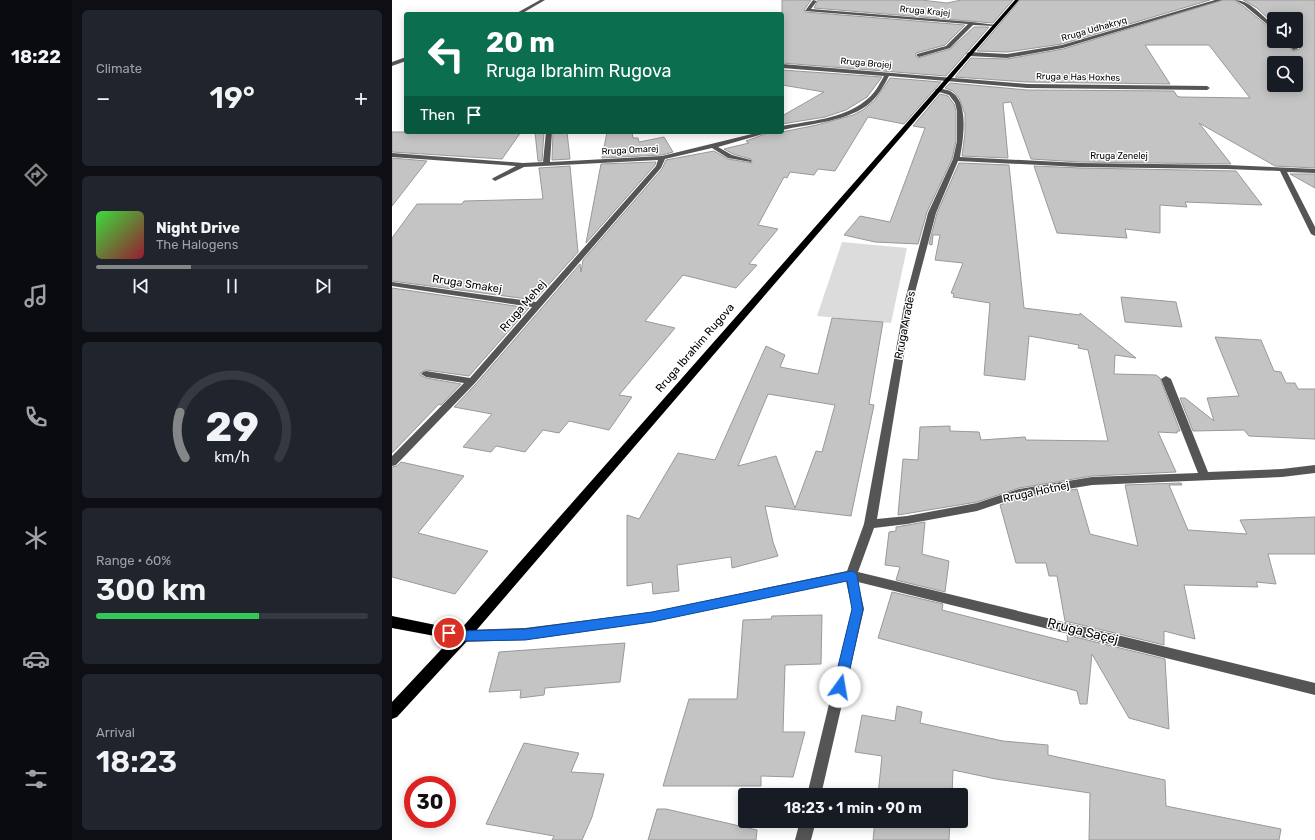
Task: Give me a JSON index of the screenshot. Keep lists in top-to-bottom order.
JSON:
{
  "streets": {
    "main road": ["Rruga Ibrahim Rugova"],
    "street": [
      "Rruga Krajej",
      "Rruga Udhakryq",
      "Rruga Brojej",
      "Rruga e Has Hoxhes",
      "Rruga Omarej",
      "Rruga Zenelej",
      "Rruga Smakej",
      "Rruga Mehej",
      "Rruga Arades",
      "Rruga Hotnej",
      "Rruga Saçej"
    ]
  },
  "crossings": [
    ["Rruga Krajej", "Rruga Ibrahim Rugova"],
    ["Rruga Udhakryq", "Rruga Ibrahim Rugova"],
    ["Rruga Brojej", "Rruga e Has Hoxhes"],
    ["Rruga Brojej", "Rruga Ibrahim Rugova"],
    ["Rruga e Has Hoxhes", "Rruga Ibrahim Rugova"],
    ["Rruga Omarej", "Rruga Mehej"],
    ["Rruga Zenelej", "Rruga Arades"],
    ["Rruga Smakej", "Rruga Mehej"],
    ["Rruga Arades", "Rruga Ibrahim Rugova"],
    ["Rruga Arades", "Rruga Hotnej"],
    ["Rruga Arades", "Rruga Saçej"]
  ],
  "page": {
    "tabs": "18:22",
    "tile": [
      "Climate",
      ["Range · 60%", "300 km"],
      ["Arrival", "18:23"]
    ],
    "turn": ["20 m", "Rruga Ibrahim Rugova"],
    "heat": ["−", "19°", "+"],
    "then": "Then",
    "song": ["Night Drive", "The Halogens"],
    "limit": "30",
    "trip": "18:23 · 1 min · 90 m",
    "gauge": ["29", "km/h"]
  }
}
